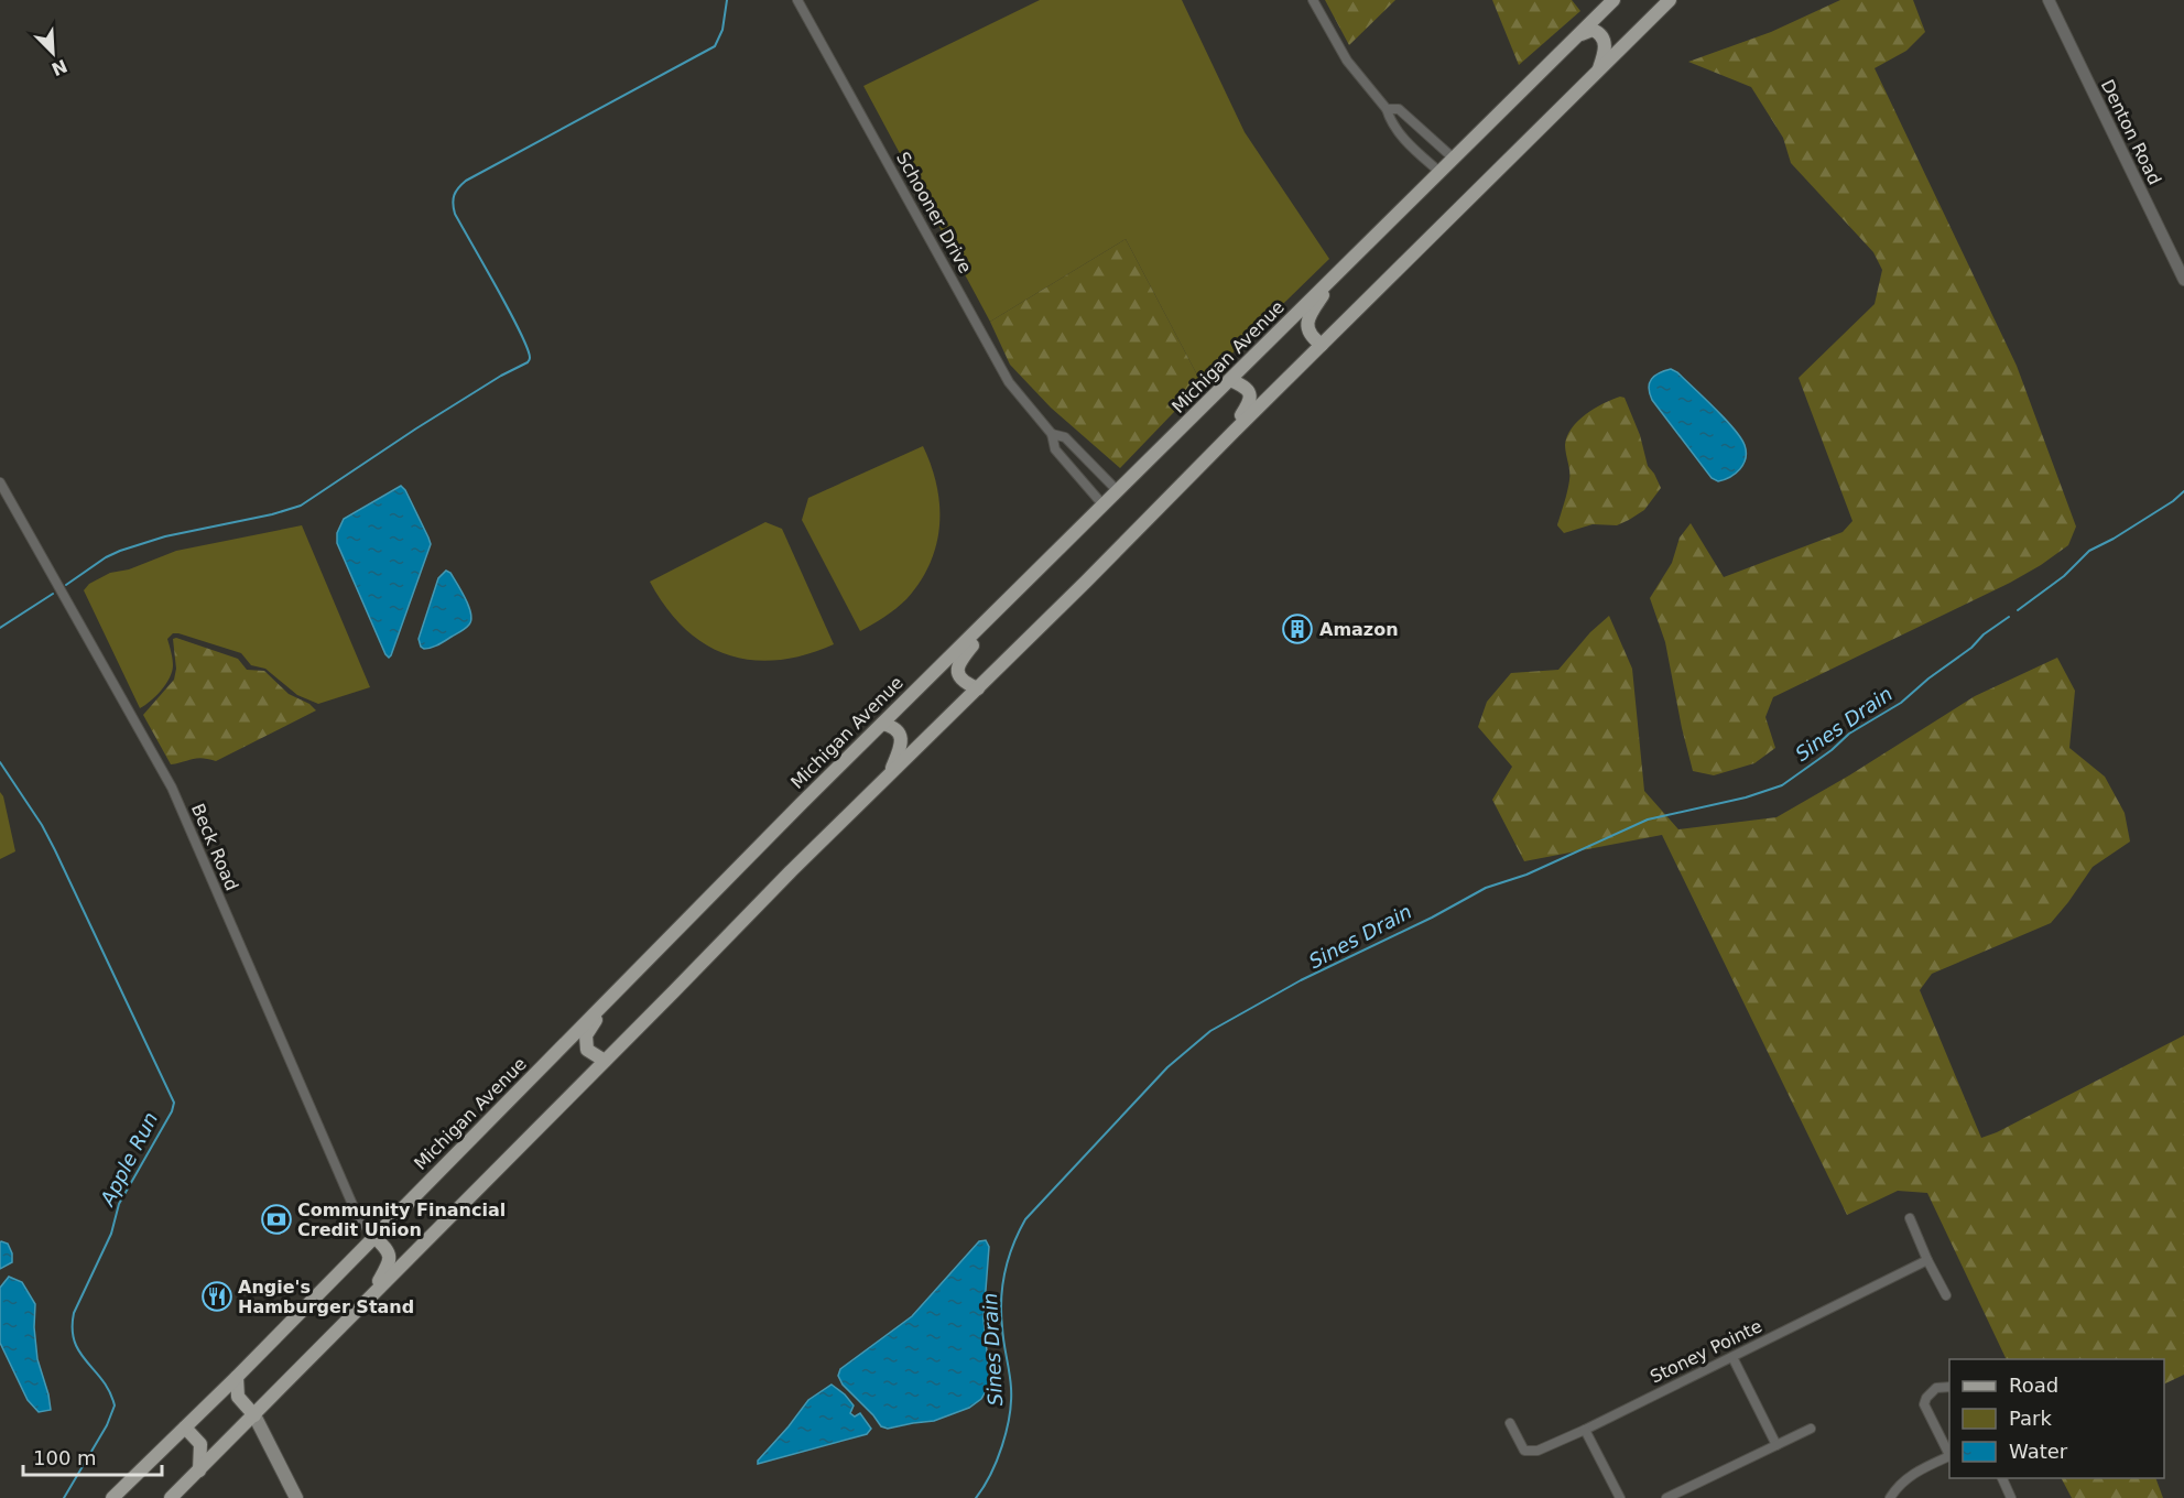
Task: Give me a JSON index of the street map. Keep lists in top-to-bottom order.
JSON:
{
  "streets": {
    "main road": ["Michigan Avenue"],
    "street": [
      "Denton Road",
      "Schooner Drive",
      "Beck Road",
      "Stoney Pointe"
    ]
  },
  "crossings": [
    ["Schooner Drive", "Michigan Avenue"],
    ["Michigan Avenue", "Beck Road"]
  ],
  "water": ["Sines Drain", "Apple Run"],
  "places": {
    "building": ["Amazon"],
    "bank": ["Community Financial Credit Union"],
    "restaurant": ["Angie's Hamburger Stand"]
  },
  "legend": ["Road", "Park", "Water"],
  "scale_bar": "100 m",
  "north": "bottom right"
}
